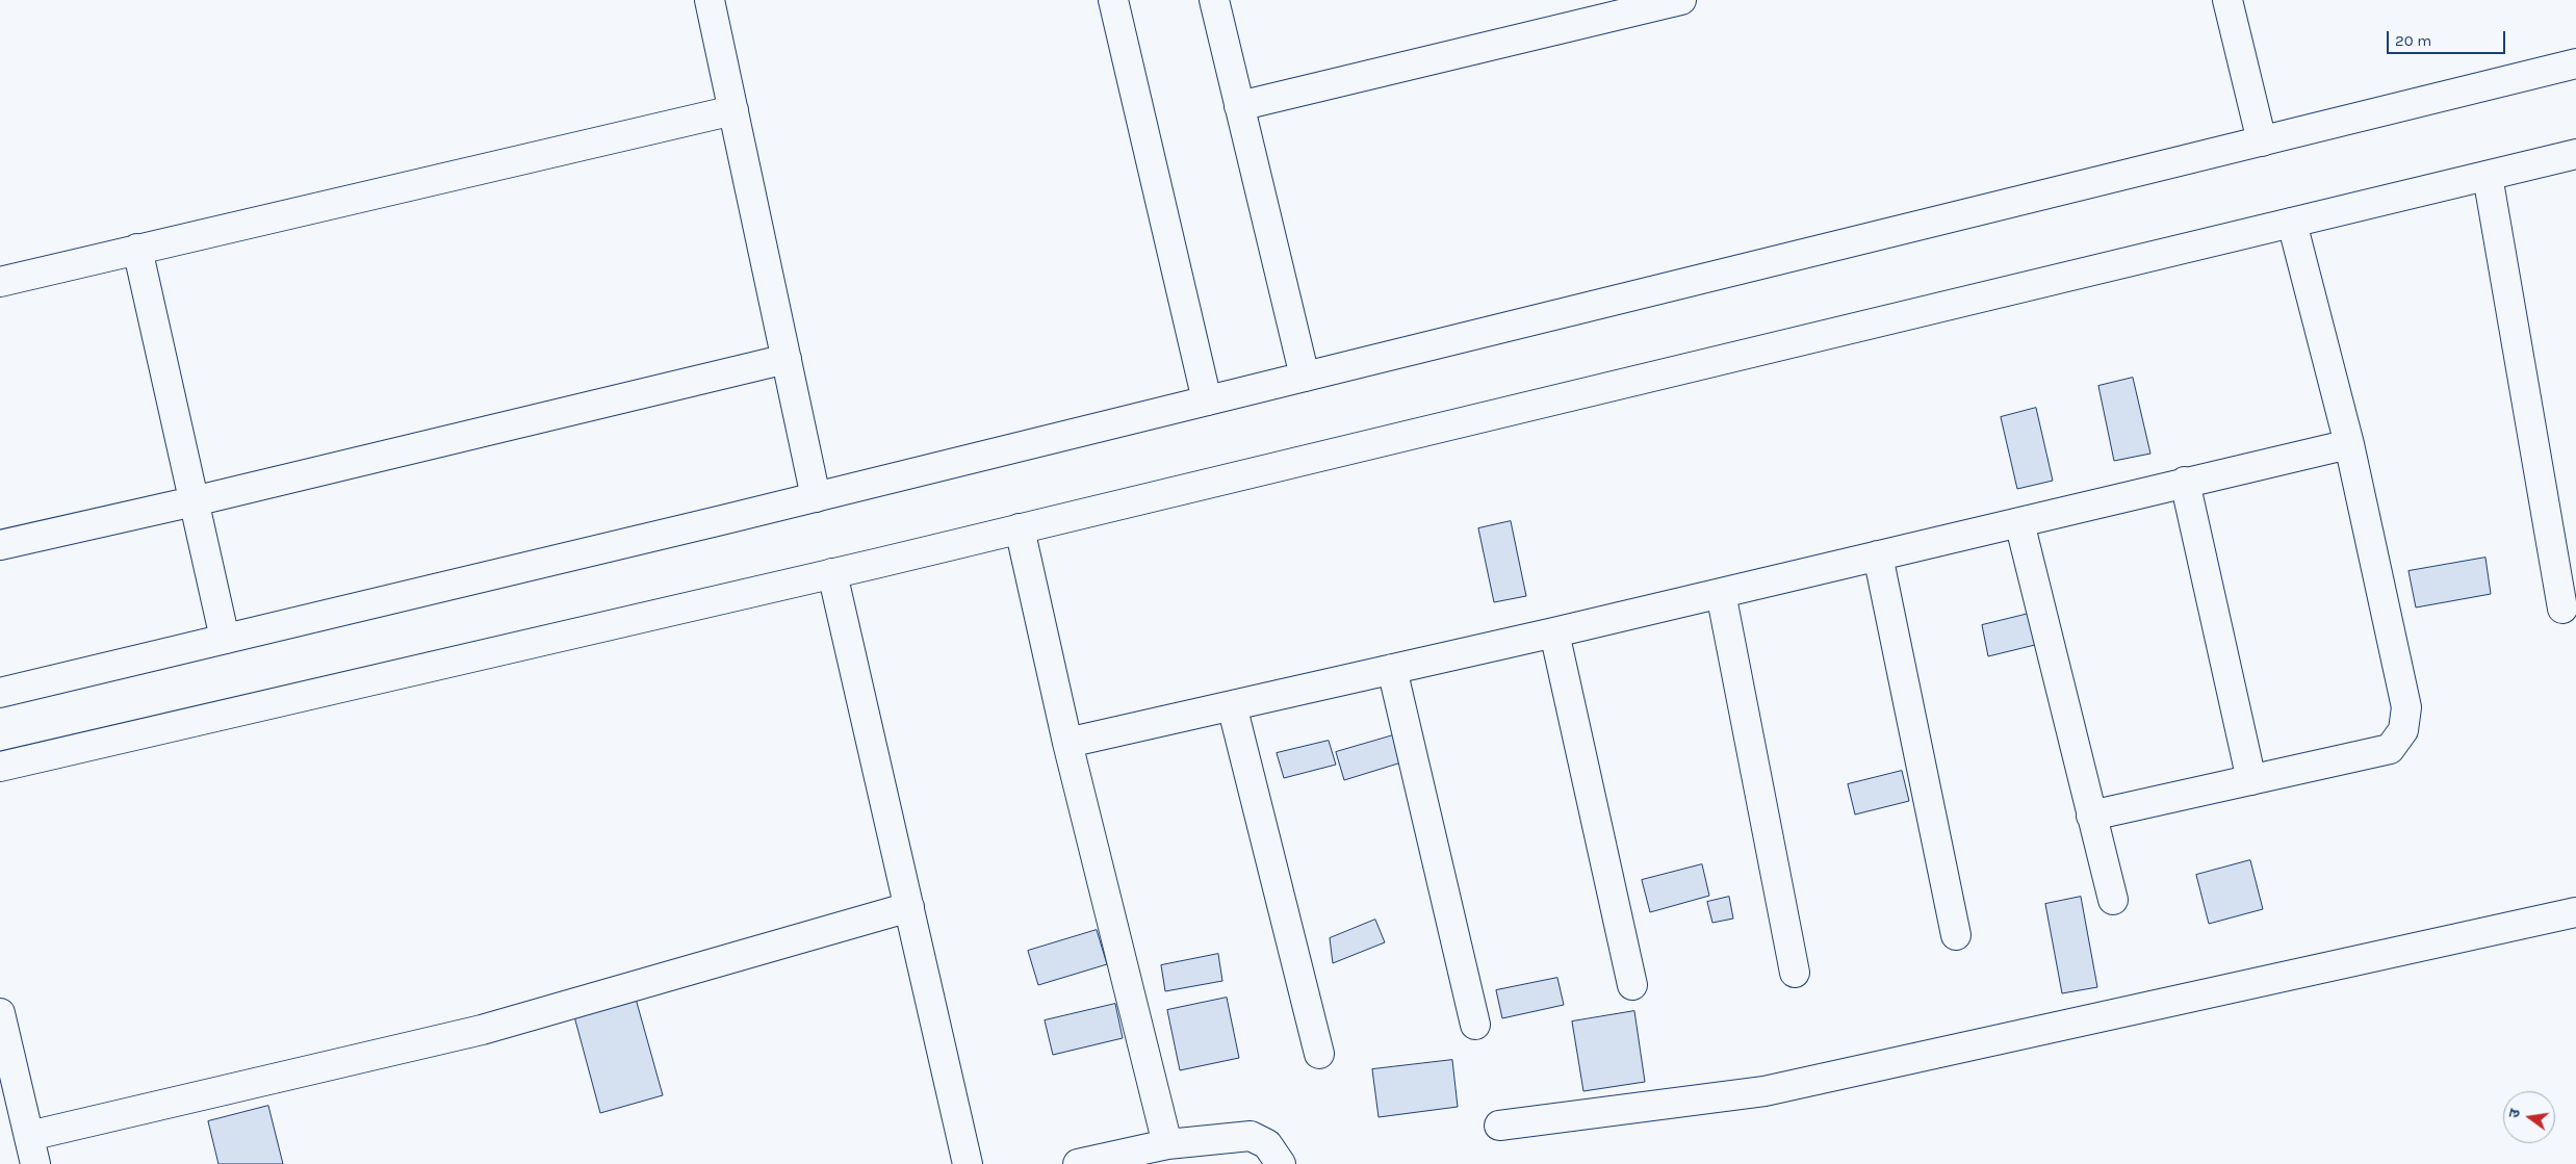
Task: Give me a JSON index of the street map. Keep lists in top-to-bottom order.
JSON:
{
  "scale_bar": "20 m",
  "north": "left"
}
